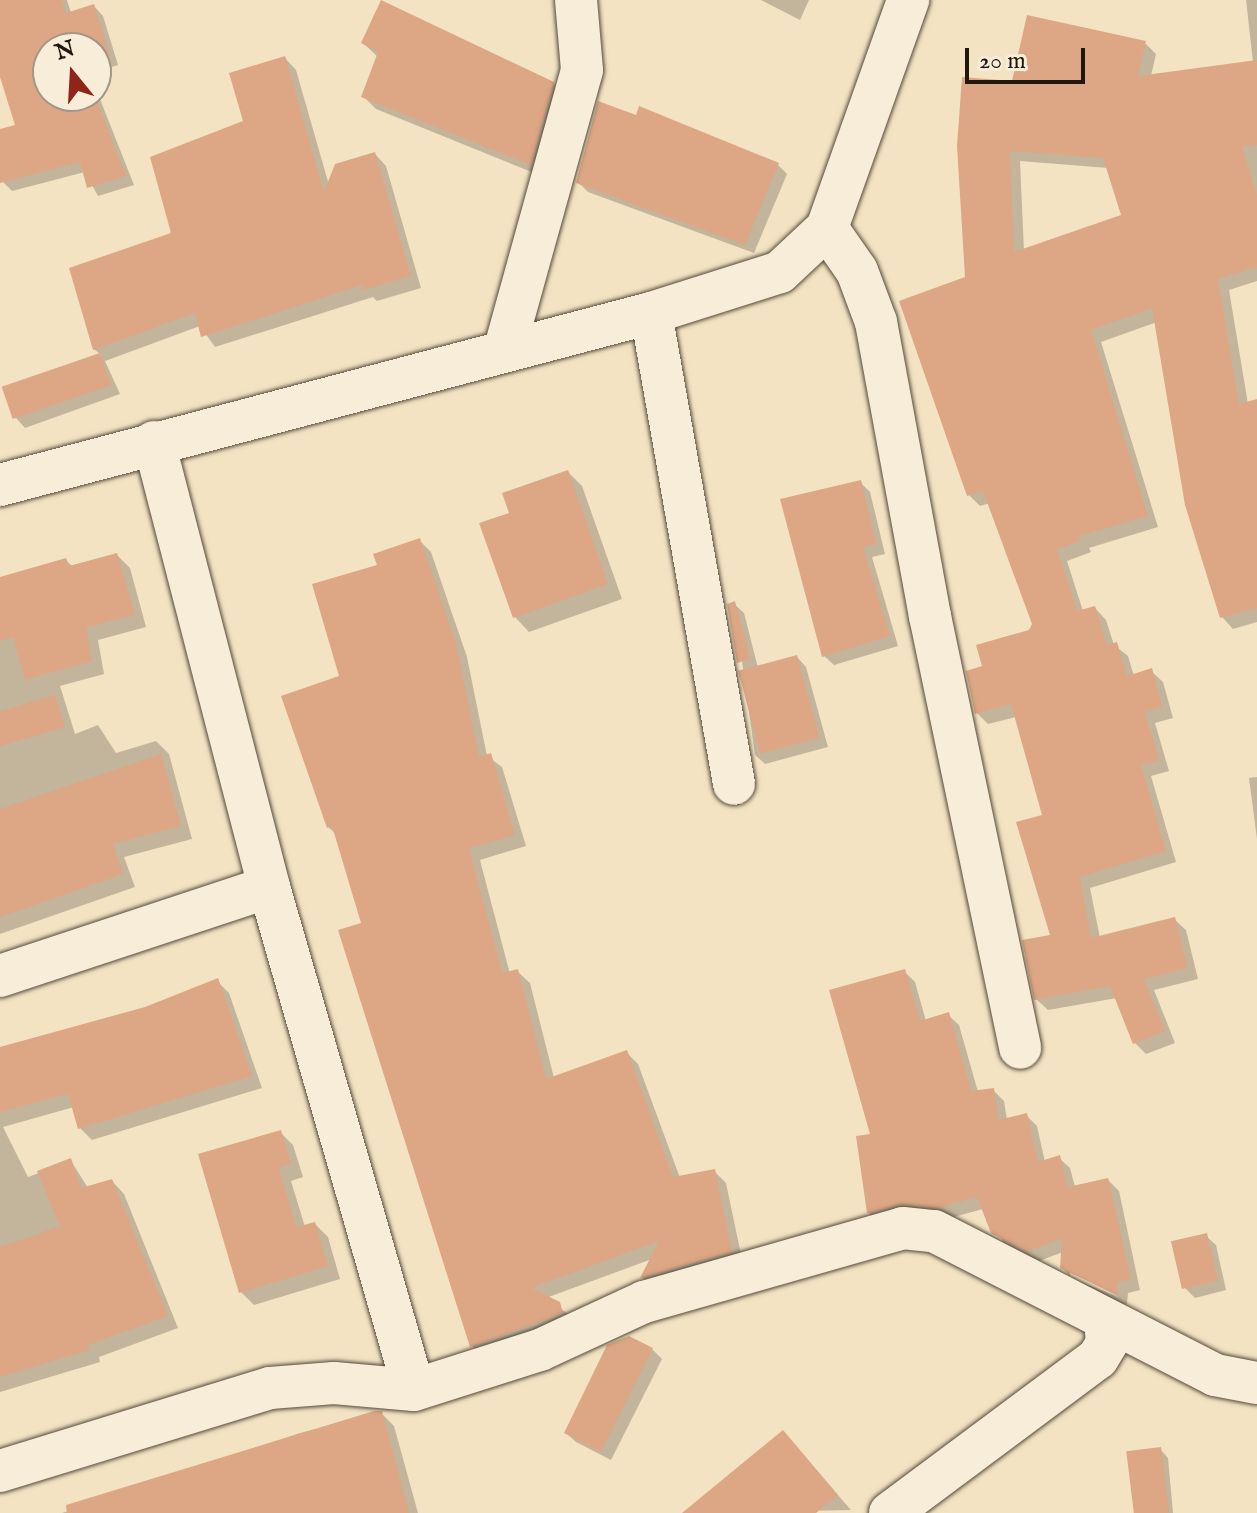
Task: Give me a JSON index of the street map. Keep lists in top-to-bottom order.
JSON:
{
  "scale_bar": "20 m",
  "north": "top"
}
